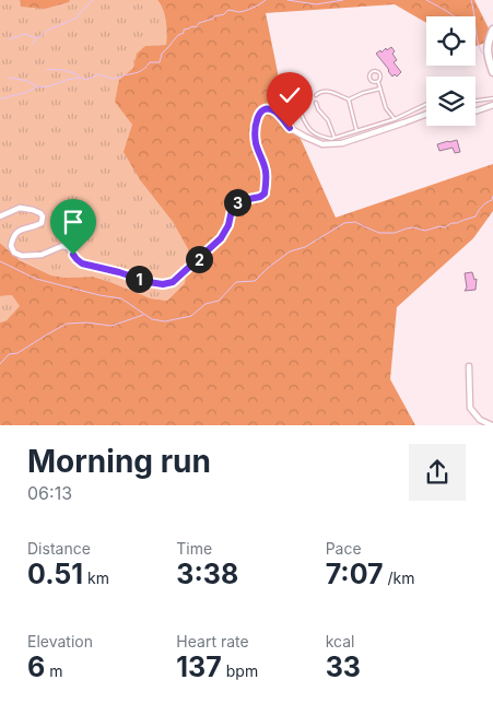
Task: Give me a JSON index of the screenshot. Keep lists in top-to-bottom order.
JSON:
{
  "page": {
    "pins": ["3", "2", "1"],
    "heading": ["Morning run", "06:13"],
    "stats": [
      ["Distance", "0.51 km"],
      ["Time", "3:38"],
      ["Pace", "7:07 /km"],
      ["Elevation", "6 m"],
      ["Heart rate", "137 bpm"],
      ["kcal", "33"]
    ]
  }
}
